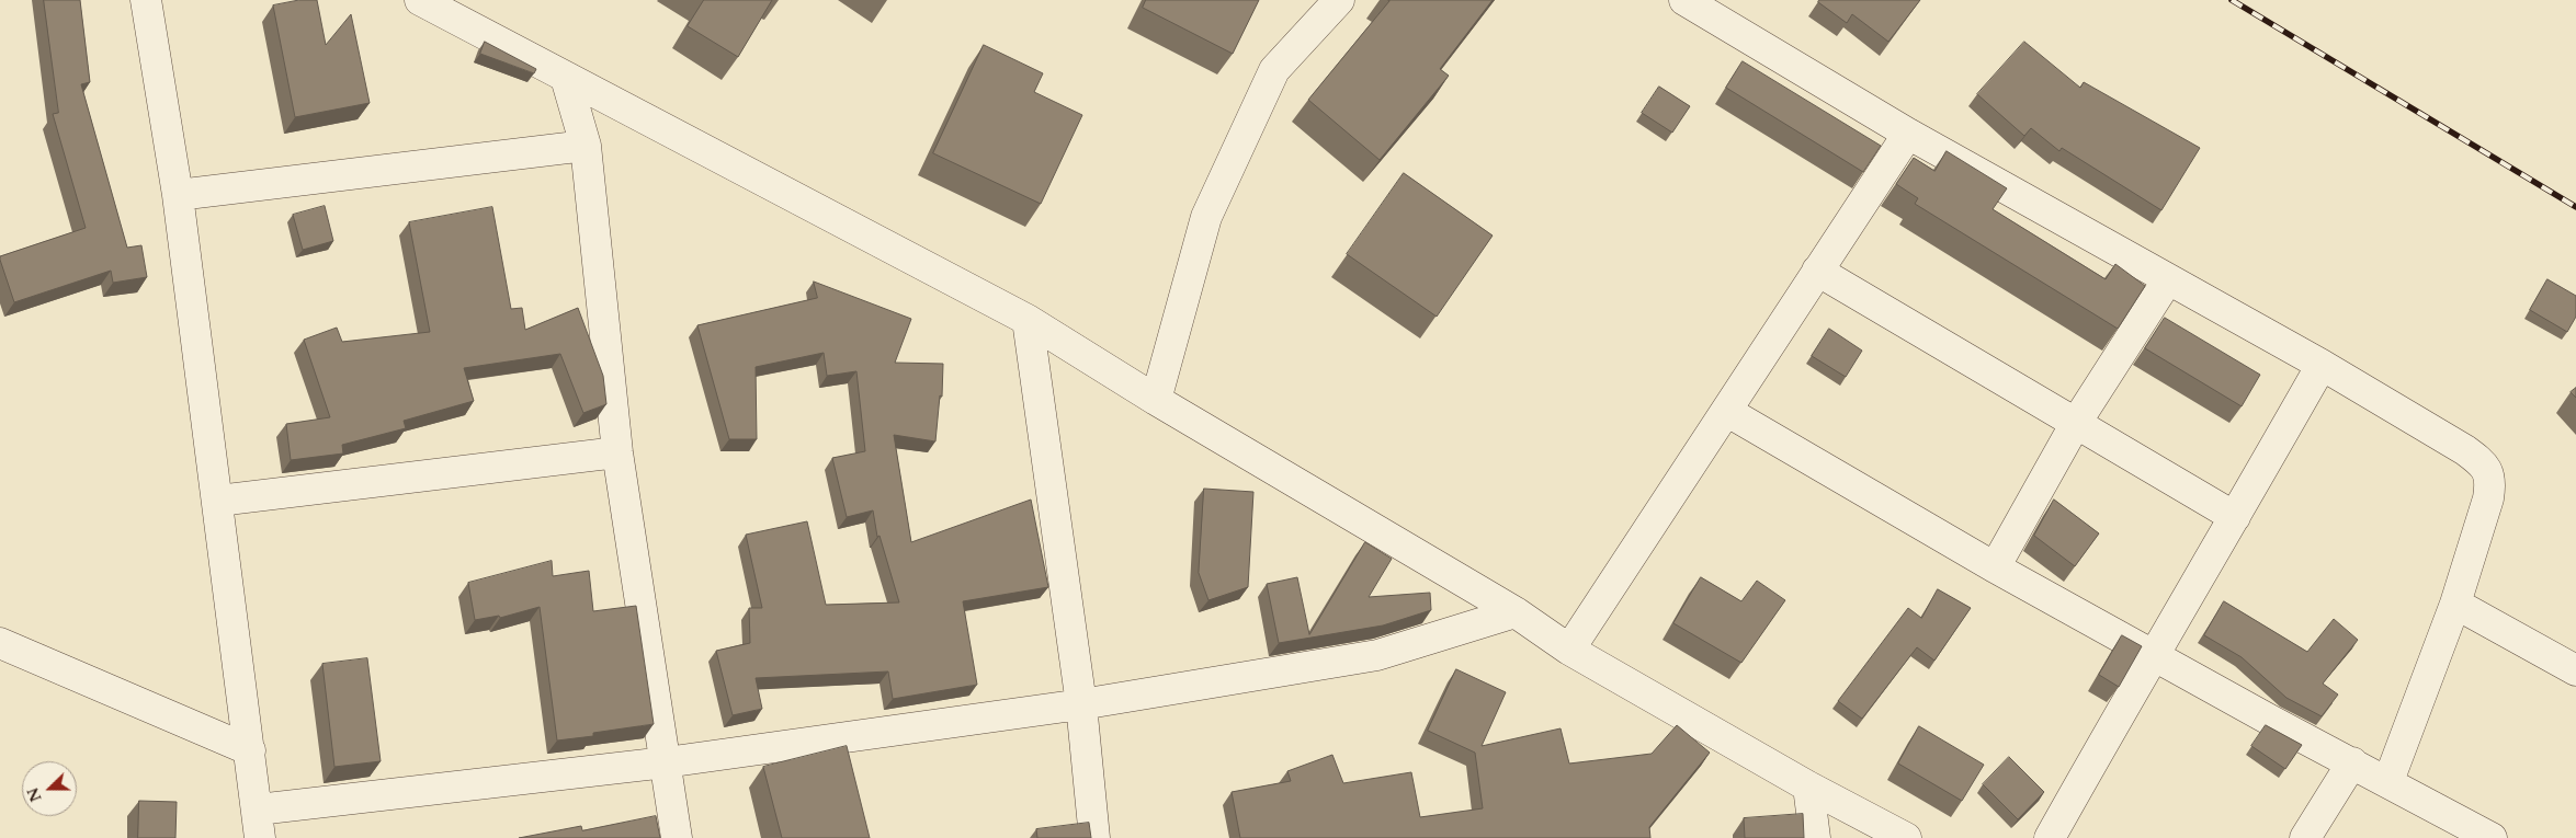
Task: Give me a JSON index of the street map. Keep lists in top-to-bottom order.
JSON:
{
  "north": "left"
}
